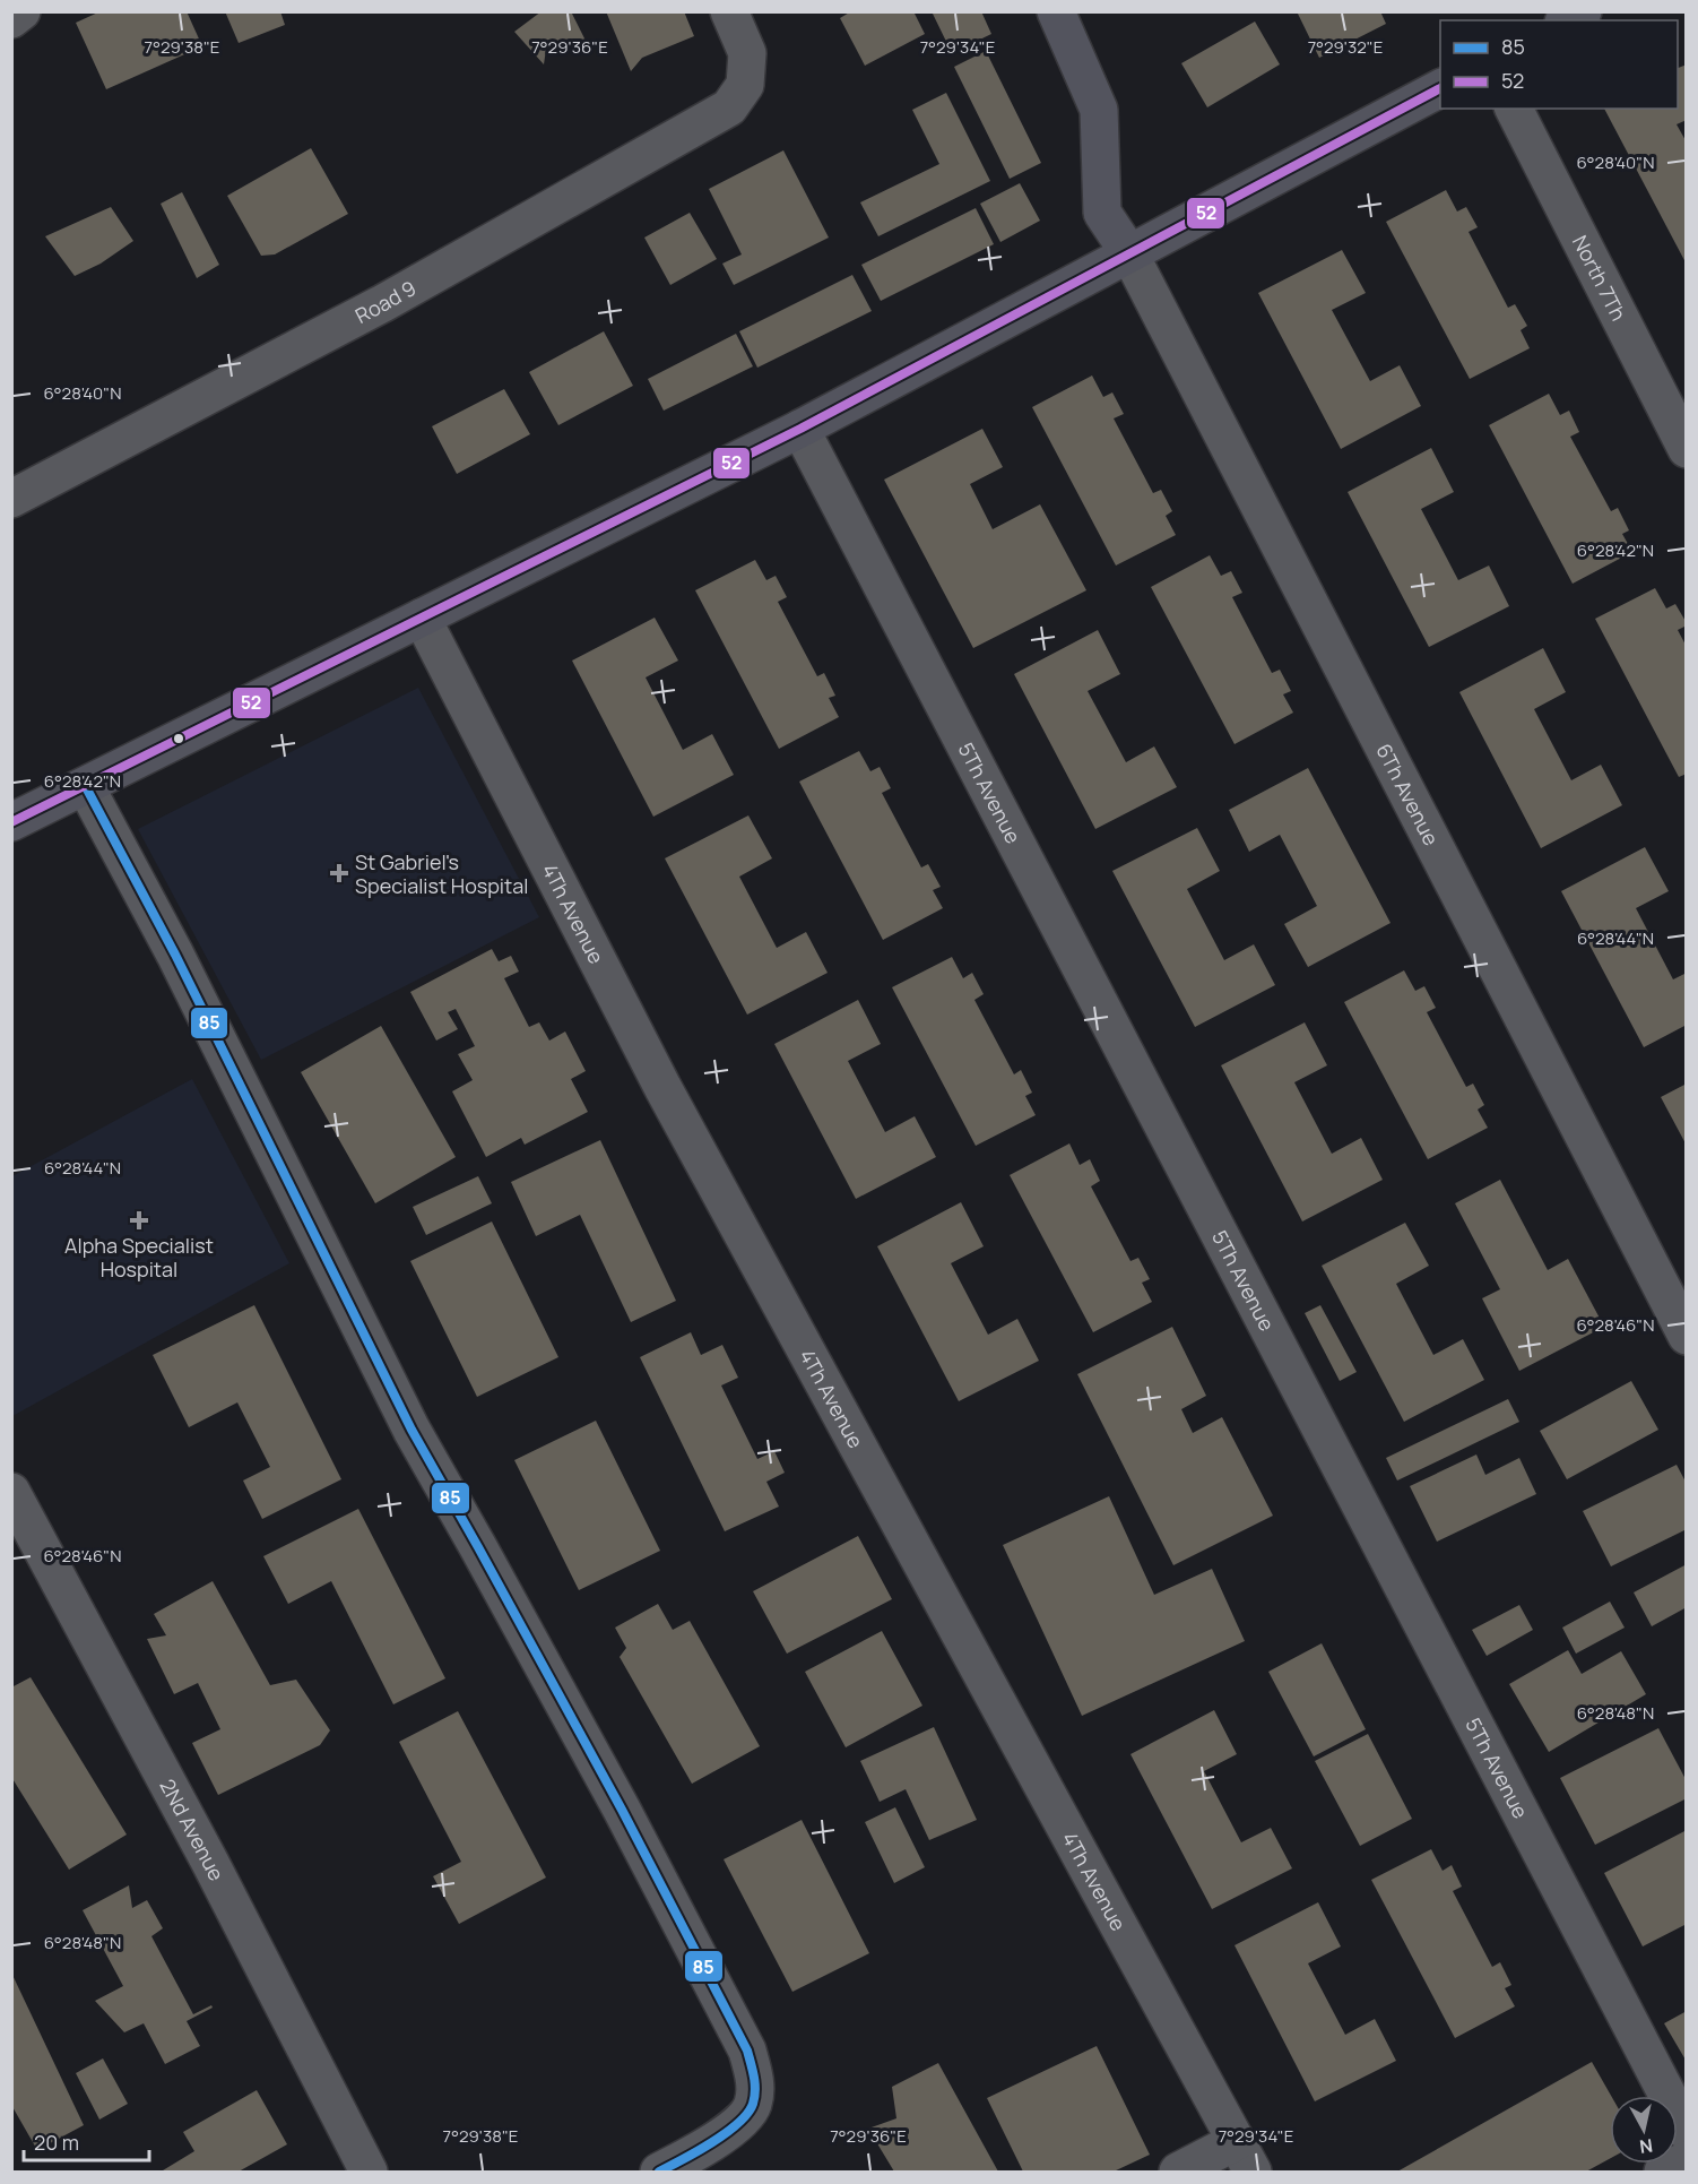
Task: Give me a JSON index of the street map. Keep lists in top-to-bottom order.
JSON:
{
  "streets": {
    "street": [
      "North 7Th",
      "Road 9",
      "5Th Avenue",
      "6Th Avenue",
      "4Th Avenue",
      "2Nd Avenue"
    ]
  },
  "places": {
    "health": ["St Gabriel's Specialist Hospital", "Alpha Specialist Hospital"]
  },
  "lines": ["transit line 52", "transit line 85"],
  "legend": ["85", "52"],
  "scale_bar": "20 m",
  "north": "bottom",
  "coordinates": [
    "7°29'38\"E",
    "7°29'36\"E",
    "7°29'34\"E",
    "7°29'32\"E",
    "6°28'40\"N",
    "6°28'42\"N",
    "6°28'44\"N",
    "6°28'46\"N",
    "6°28'48\"N"
  ]
}
